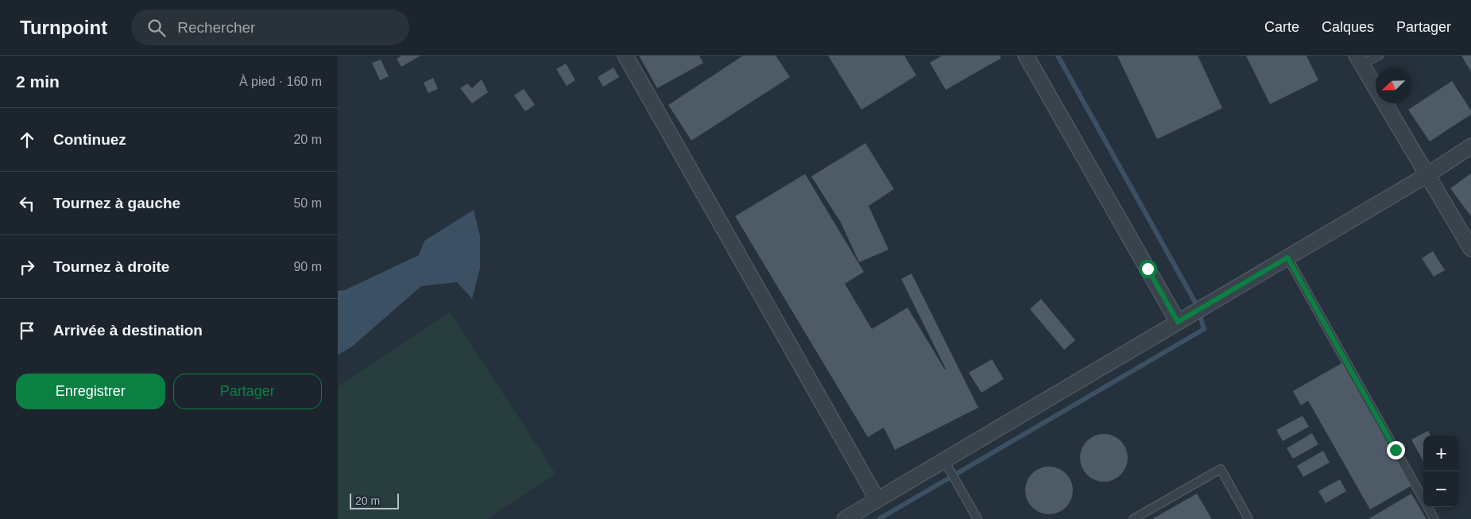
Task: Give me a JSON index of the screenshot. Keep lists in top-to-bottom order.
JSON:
{
  "scale_bar": "20 m",
  "north": "bottom left",
  "page": {
    "header": "Turnpoint",
    "search": "Rechercher",
    "nav": ["Carte", "Calques", "Partager"],
    "heading": ["2 min", "À pied · 160 m"],
    "list": [
      ["Continuez", "20 m"],
      ["Tournez à gauche", "50 m"],
      ["Tournez à droite", "90 m"],
      "Arrivée à destination"
    ],
    "buttons": ["Enregistrer", "Partager"],
    "map_buttons": ["+", "−"],
    "scale": "20 m"
  }
}
